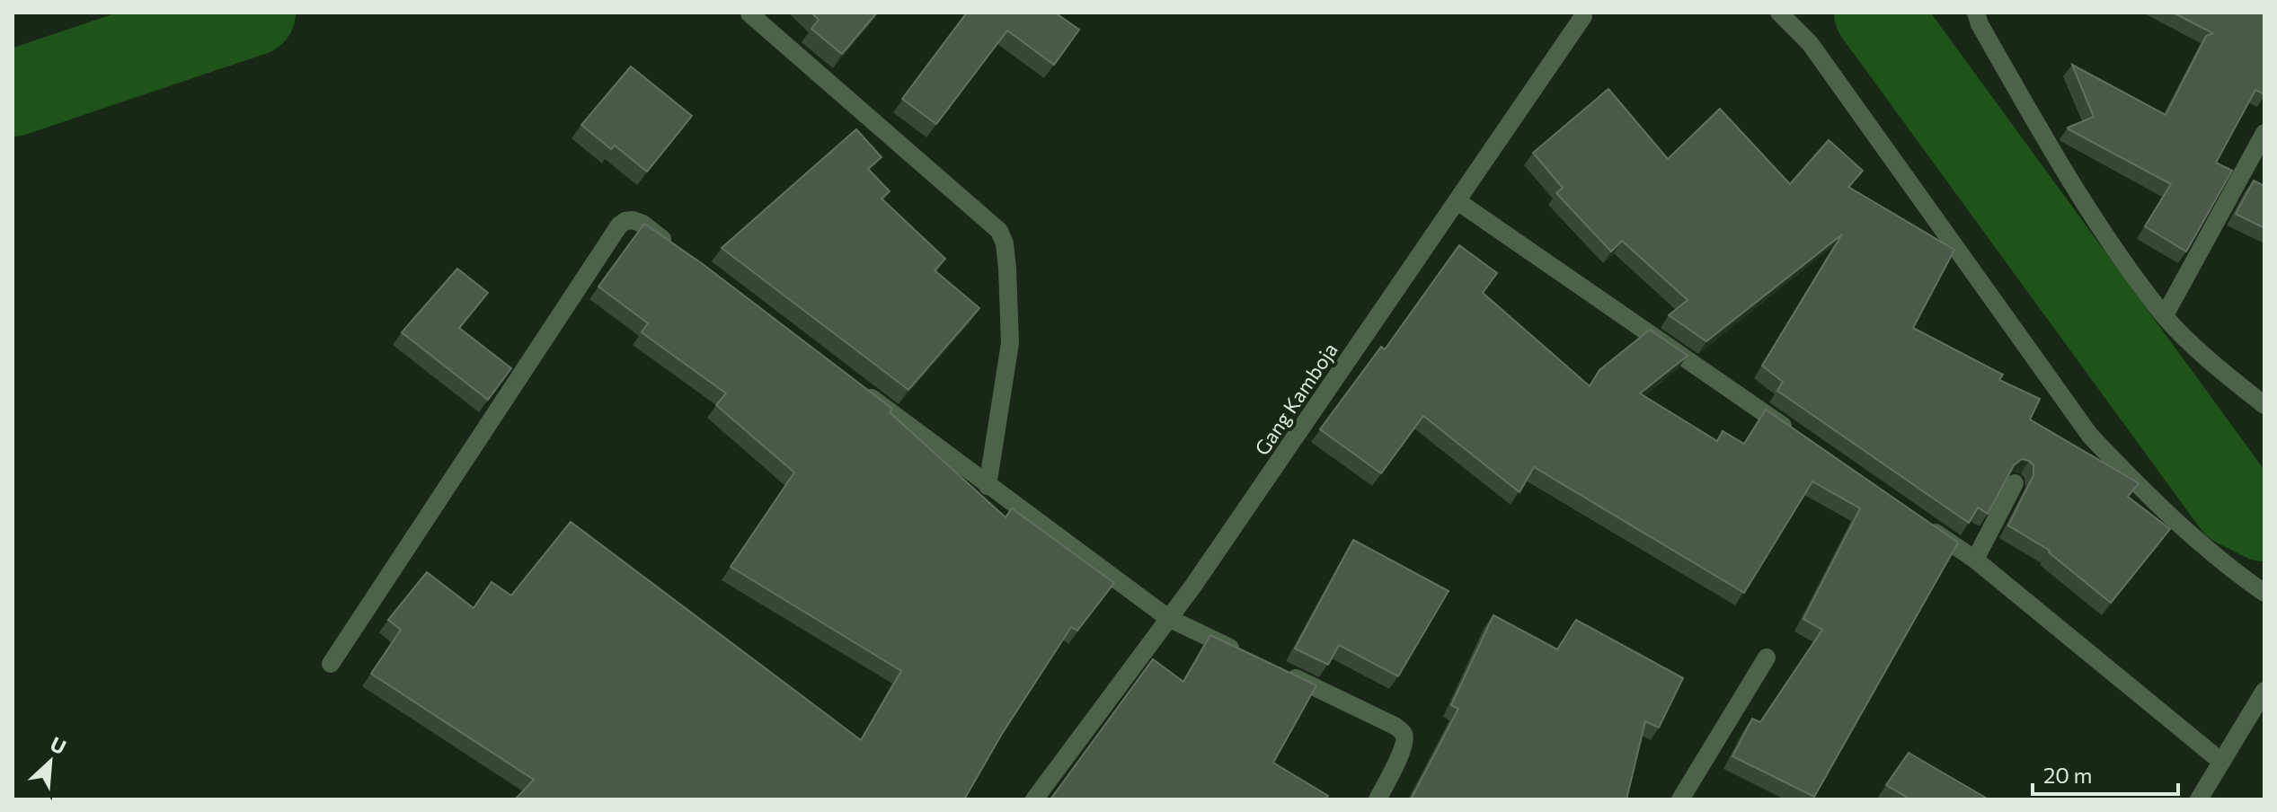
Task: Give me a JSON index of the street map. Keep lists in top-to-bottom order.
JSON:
{
  "streets": {
    "street": ["Gang Kamboja"]
  },
  "scale_bar": "20 m",
  "north": "top right"
}
